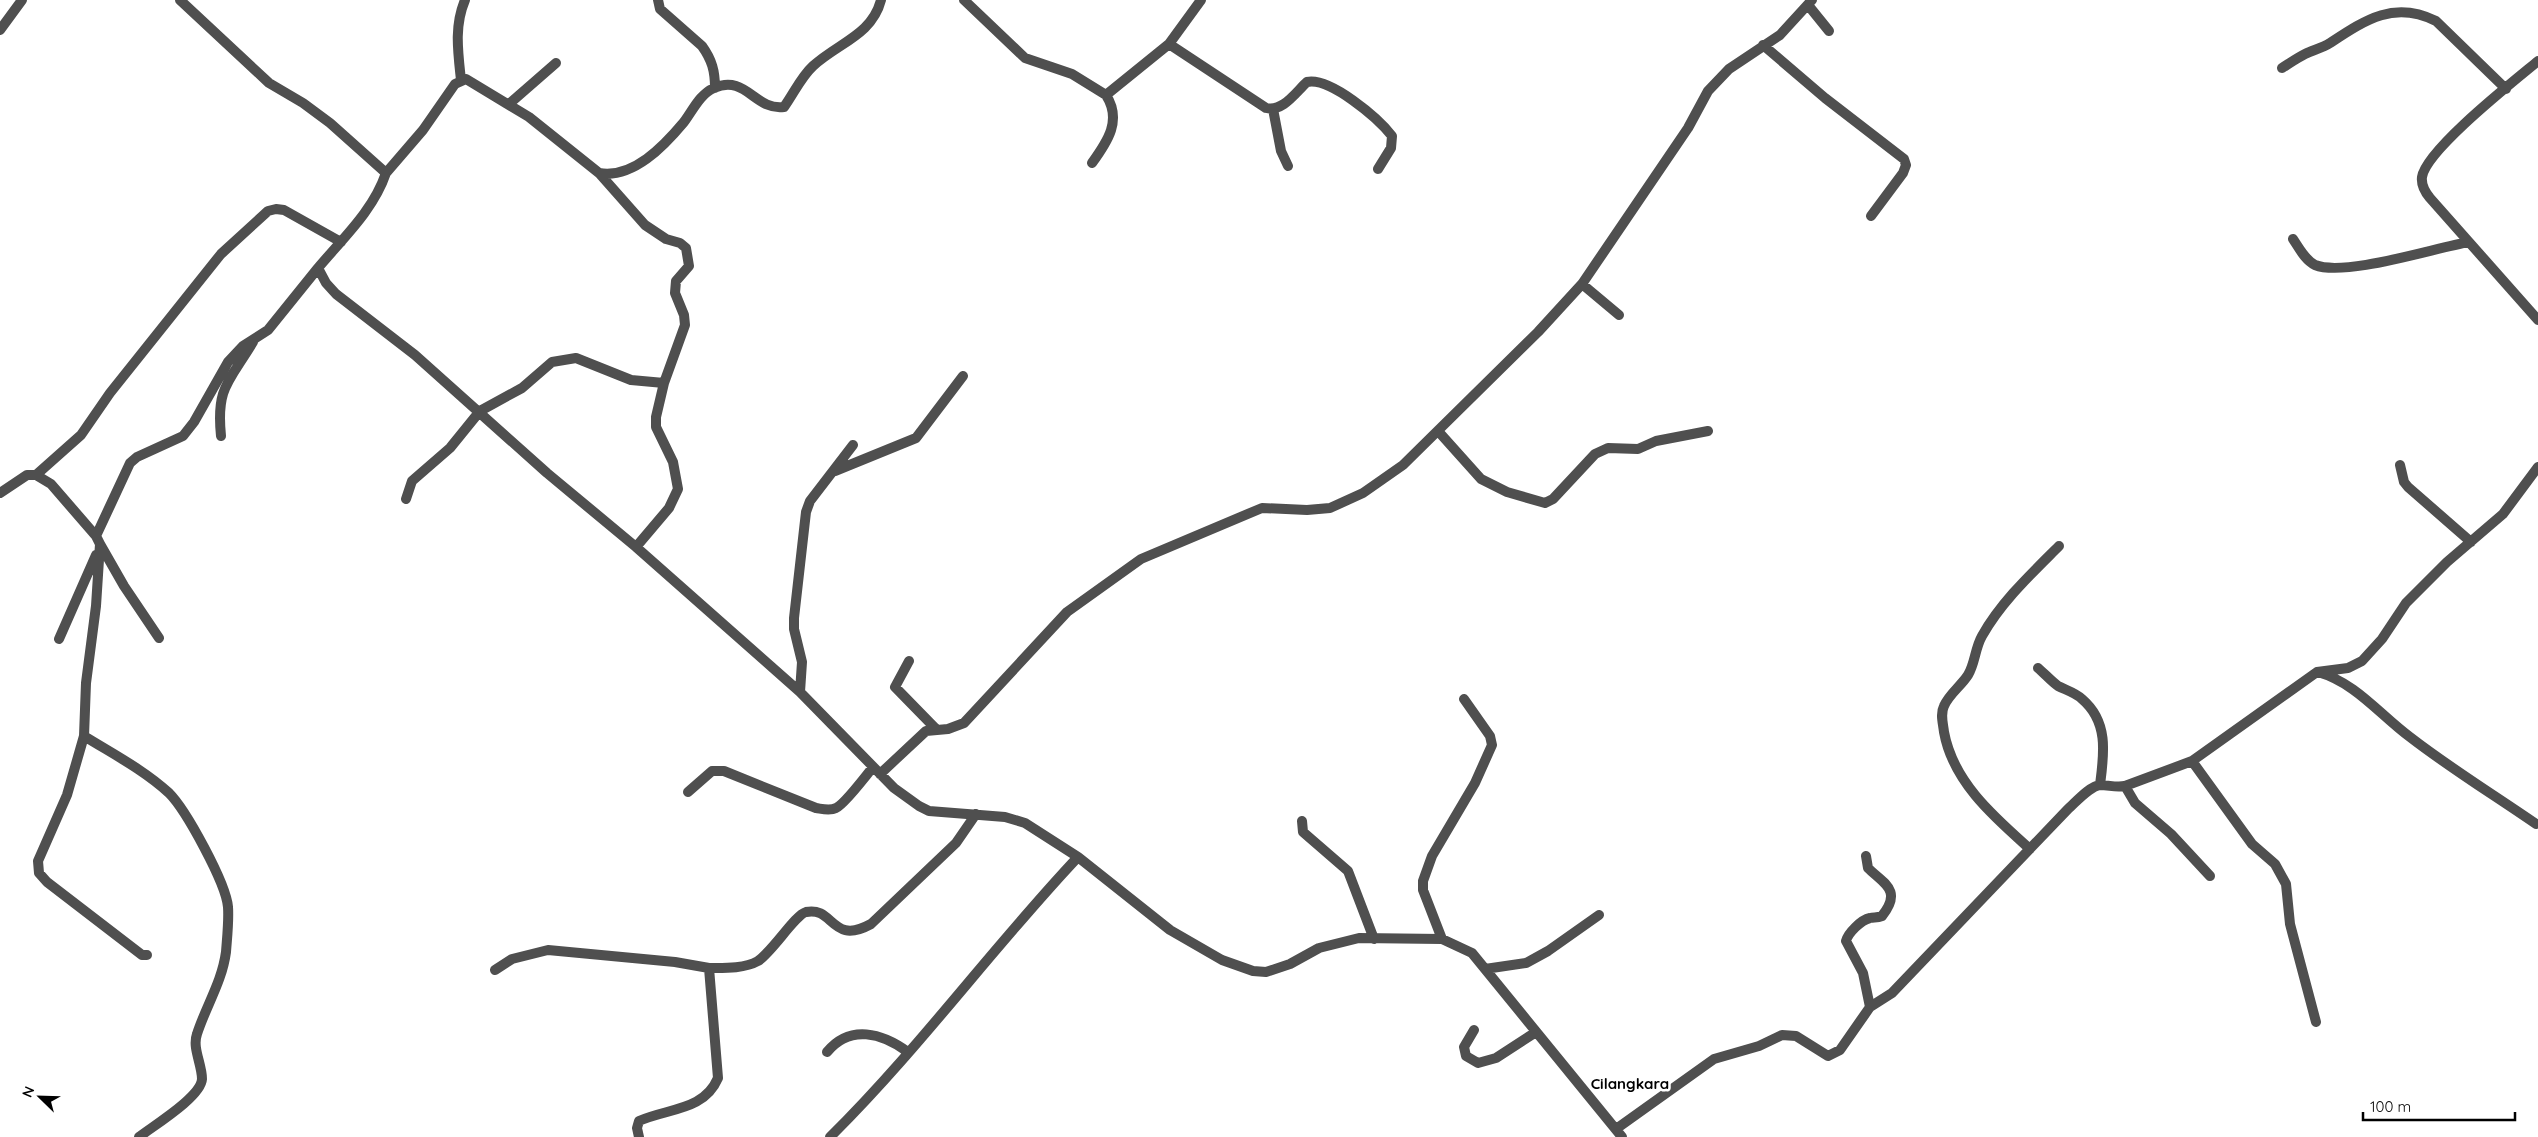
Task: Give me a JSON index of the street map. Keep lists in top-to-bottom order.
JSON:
{
  "districts": ["Cilangkara"],
  "scale_bar": "100 m",
  "north": "top left"
}
